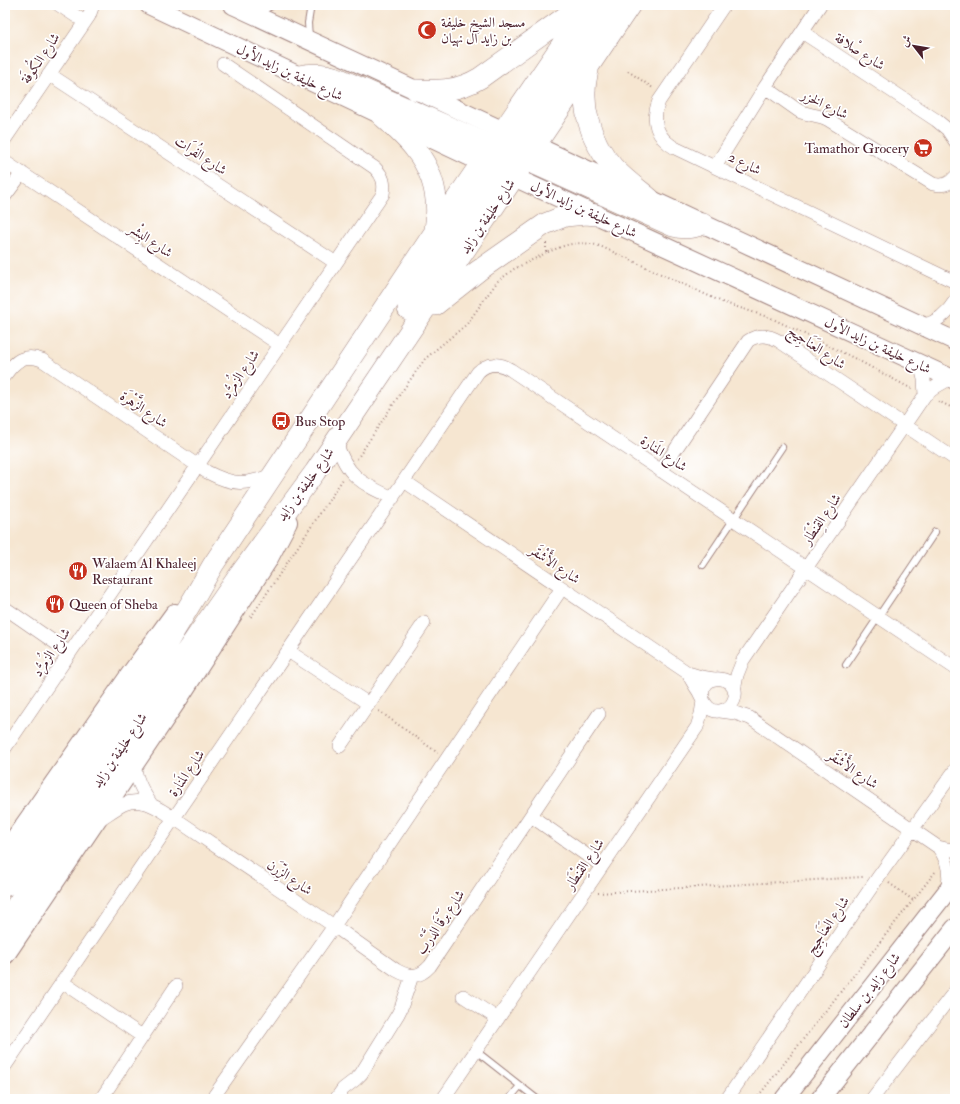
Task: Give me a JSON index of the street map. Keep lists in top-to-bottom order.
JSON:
{
  "streets": {
    "highway": ["شارع خليفة بن زايد"],
    "main road": ["شارع خليفة بن زايد الأول", "شارع زايد بن سلطان"],
    "street": [
      "شارع صْلافة",
      "شارع الكُوفَة",
      "شارع الخزر",
      "شارع الفُرَات",
      "شارع 2",
      "شارع البِشْر",
      "شارع العَنَاجِيج",
      "شارع الزُمرُّد",
      "شارع الزَّهْرَة",
      "شارع المَنارة",
      "شارع القِنْطَار",
      "شارع الأَشْقَر",
      "شارع الزِّرَن",
      "شارع بَرْقَا الدَّرْب"
    ]
  },
  "crossings": [
    ["شارع الكُوفَة", "شارع الفُرَات"],
    ["شارع خليفة بن زايد الأول", "شارع خليفة بن زايد"],
    ["شارع خليفة بن زايد الأول", "شارع القِنْطَار"],
    ["شارع الفُرَات", "شارع الزُمرُّد"],
    ["شارع خليفة بن زايد", "شارع الزَّهْرَة"],
    ["شارع البِشْر", "شارع الزُمرُّد"],
    ["شارع العَنَاجِيج", "شارع المَنارة"],
    ["شارع العَنَاجِيج", "شارع القِنْطَار"],
    ["شارع العَنَاجِيج", "شارع الأَشْقَر"],
    ["شارع الزُمرُّد", "شارع الزَّهْرَة"],
    ["شارع المَنارة", "شارع القِنْطَار"],
    ["شارع المَنارة", "شارع الأَشْقَر"],
    ["شارع المَنارة", "شارع الزِّرَن"],
    ["شارع القِنْطَار", "شارع الأَشْقَر"],
    ["شارع الأَشْقَر", "شارع زايد بن سلطان"],
    ["شارع الزِّرَن", "شارع بَرْقَا الدَّرْب"]
  ],
  "places": {
    "mosque": ["مسجد الشيخ خليفة بن زايد آل نهيان"],
    "supermarket": ["Tamathor Grocery"],
    "bus stop": ["Bus Stop"],
    "restaurant": ["Walaem Al Khaleej Restaurant", "Queen of Sheba"]
  },
  "north": "top left"
}
